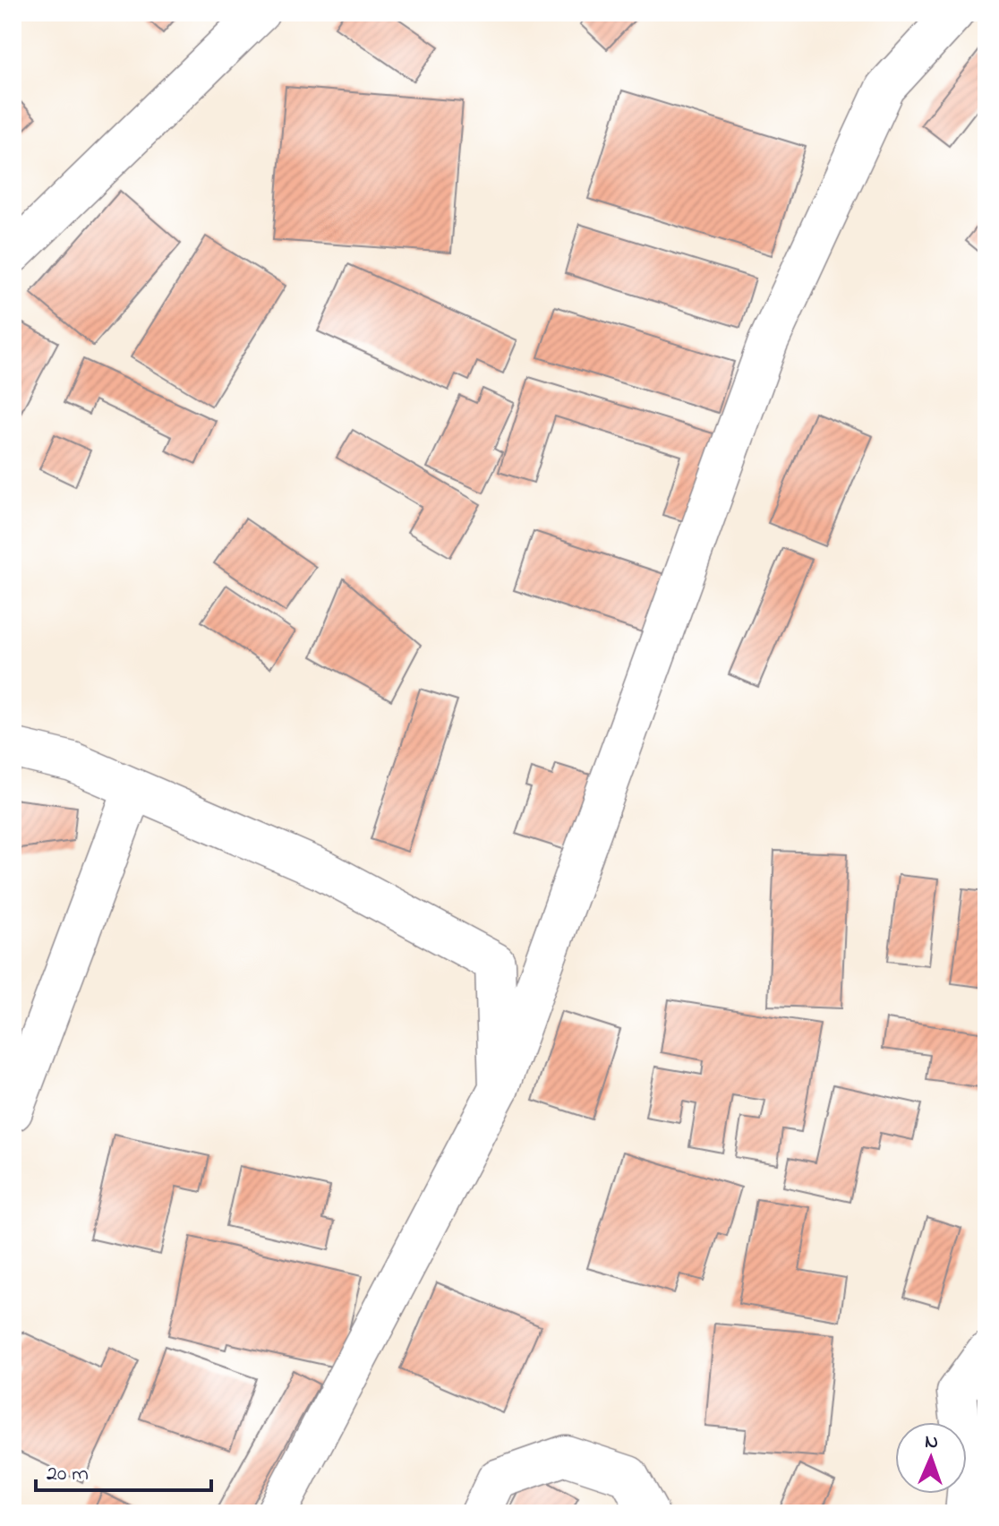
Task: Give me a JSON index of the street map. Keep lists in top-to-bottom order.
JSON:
{
  "scale_bar": "20 m",
  "north": "top"
}
